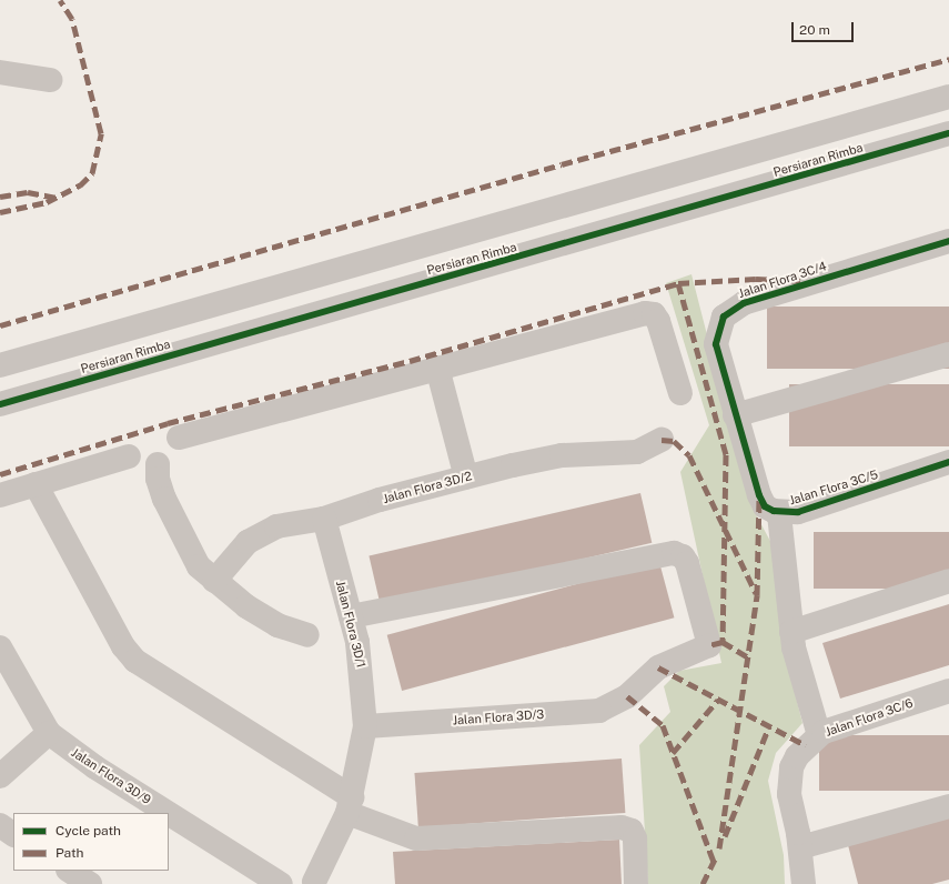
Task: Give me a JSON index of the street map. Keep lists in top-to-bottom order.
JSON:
{
  "streets": {
    "street": [
      "Persiaran Rimba",
      "Jalan Flora 3C/4",
      "Jalan Flora 3D/2",
      "Jalan Flora 3C/5",
      "Jalan Flora 3D/1",
      "Jalan Flora 3D/3",
      "Jalan Flora 3C/6",
      "Jalan Flora 3D/9"
    ]
  },
  "crossings": [
    ["Jalan Flora 3C/4", "Jalan Flora 3C/5"],
    ["Jalan Flora 3D/2", "Jalan Flora 3D/1"],
    ["Jalan Flora 3D/1", "Jalan Flora 3D/3"]
  ],
  "legend": ["Cycle path", "Path"],
  "scale_bar": "20 m"
}
